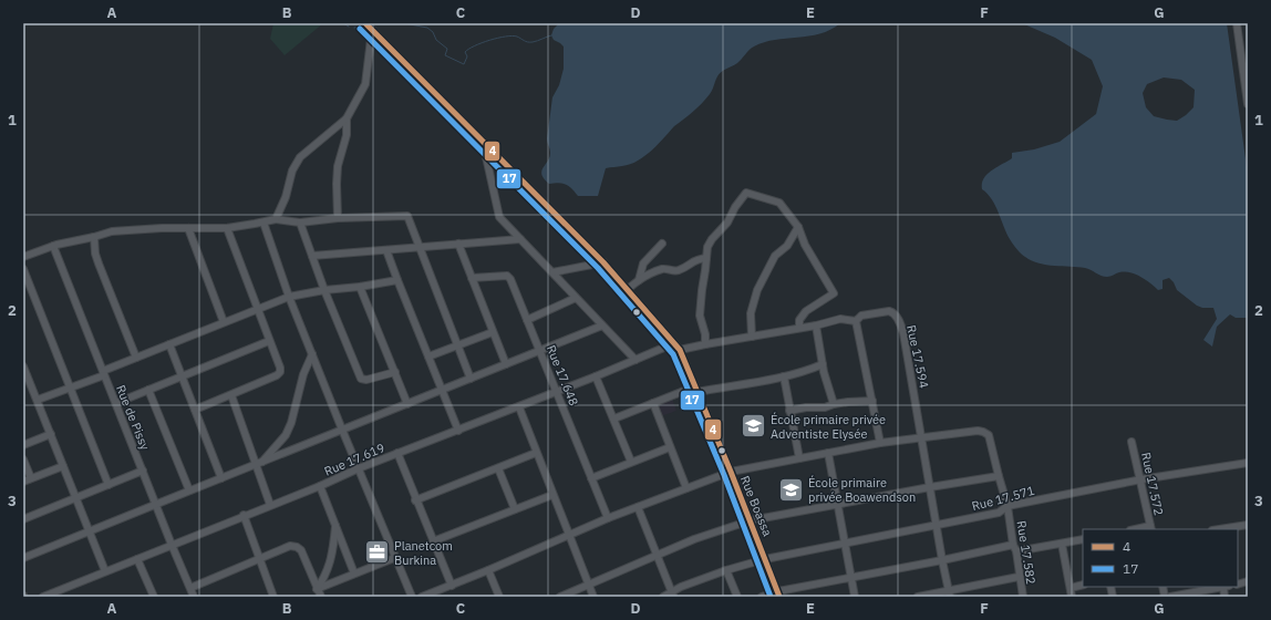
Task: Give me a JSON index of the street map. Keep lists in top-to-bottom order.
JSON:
{
  "streets": {
    "street": [
      "Rue 17.594",
      "Rue 17.648",
      "Rue de Pissy",
      "Rue 17.619",
      "Rue 17.572",
      "Rue 17.571",
      "Rue Boassa",
      "Rue 17.582"
    ]
  },
  "crossings": [
    ["Rue 17.594", "Rue 17.571"],
    ["Rue 17.594", "Rue Boassa"],
    ["Rue 17.594", "Rue 17.582"],
    ["Rue 17.648", "Rue 17.619"],
    ["Rue de Pissy", "Rue 17.619"],
    ["Rue 17.619", "Rue Boassa"],
    ["Rue 17.572", "Rue 17.571"],
    ["Rue 17.571", "Rue Boassa"],
    ["Rue 17.571", "Rue 17.582"]
  ],
  "places": {
    "school or university": ["École primaire privée Adventiste Elysée", "École primaire privée Boawendson"],
    "office": ["Planetcom Burkina"]
  },
  "lines": ["transit line 4", "transit line 17"],
  "legend": ["4", "17"],
  "grid": {
    "columns": [
      "A",
      "B",
      "C",
      "D",
      "E",
      "F",
      "G"
    ],
    "rows": ["1", "2", "3"]
  }
}
